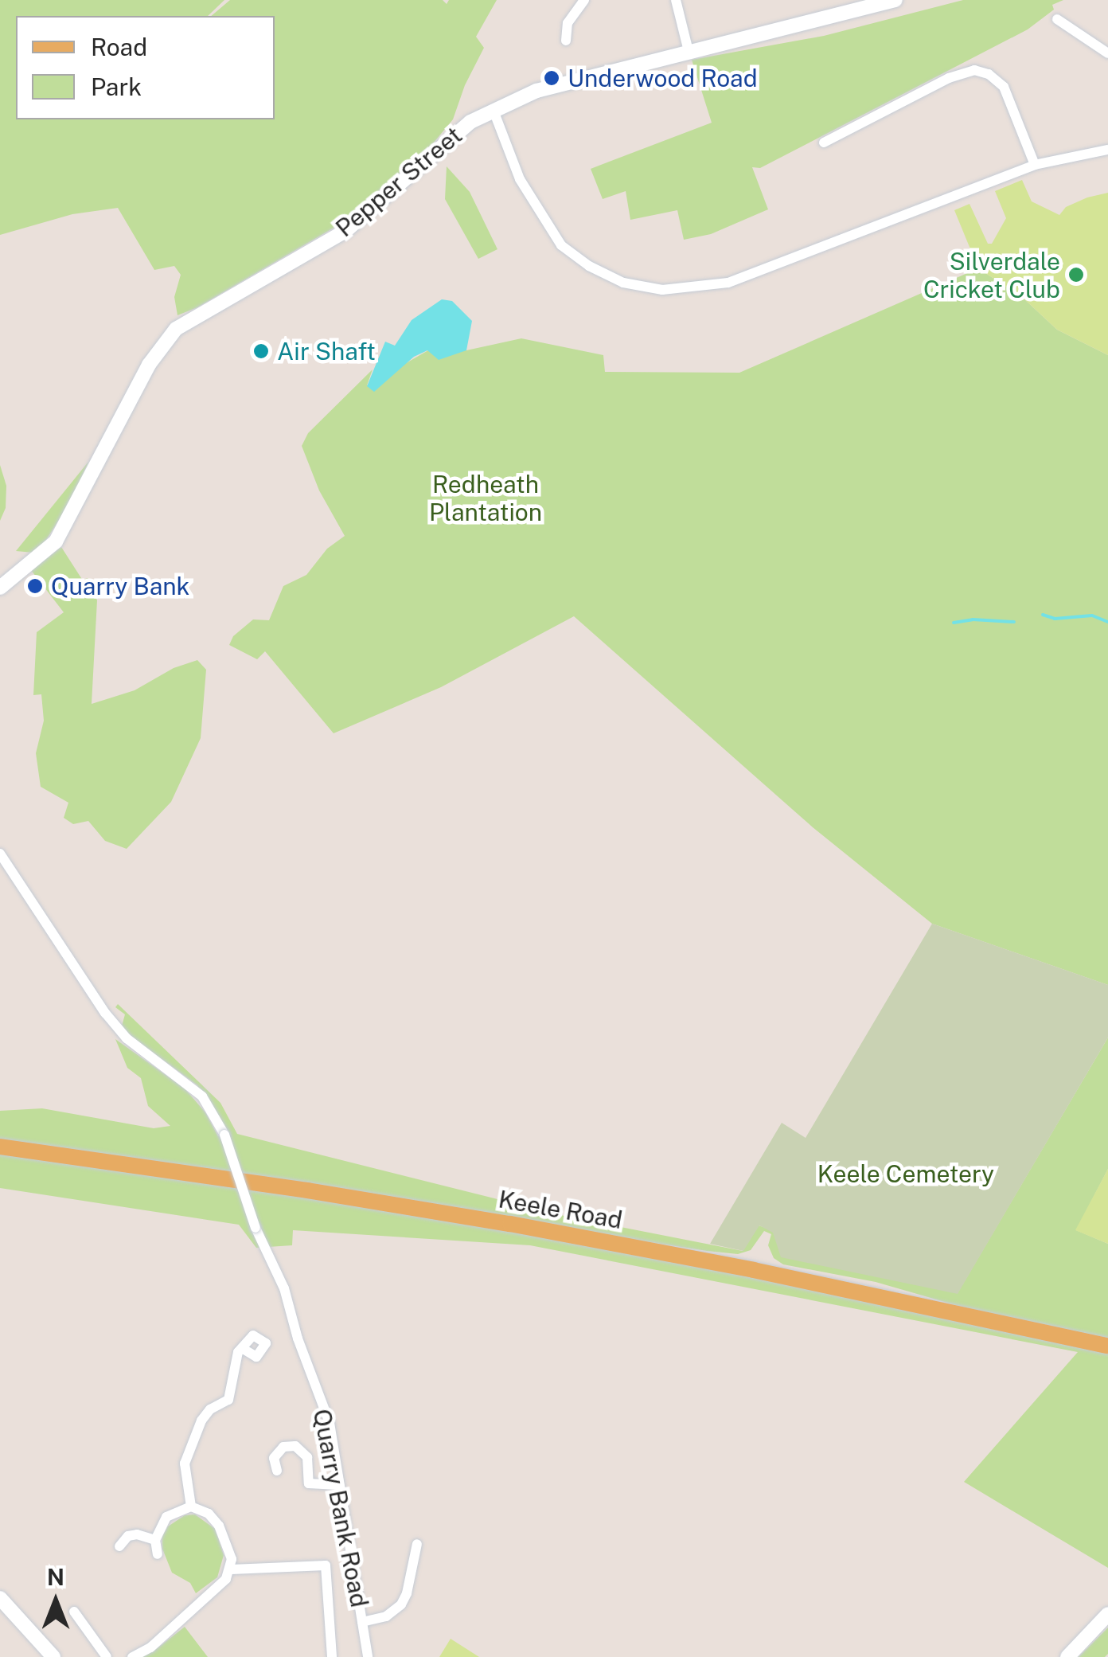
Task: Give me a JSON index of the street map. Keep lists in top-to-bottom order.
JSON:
{
  "streets": {
    "main road": ["Pepper Street", "Keele Road"],
    "street": ["Quarry Bank Road"]
  },
  "parks": ["Redheath Plantation", "Keele Cemetery"],
  "places": [
    "Underwood Road",
    "Silverdale Cricket Club",
    "Air Shaft",
    "Quarry Bank"
  ],
  "legend": ["Road", "Park"],
  "north": "top"
}
